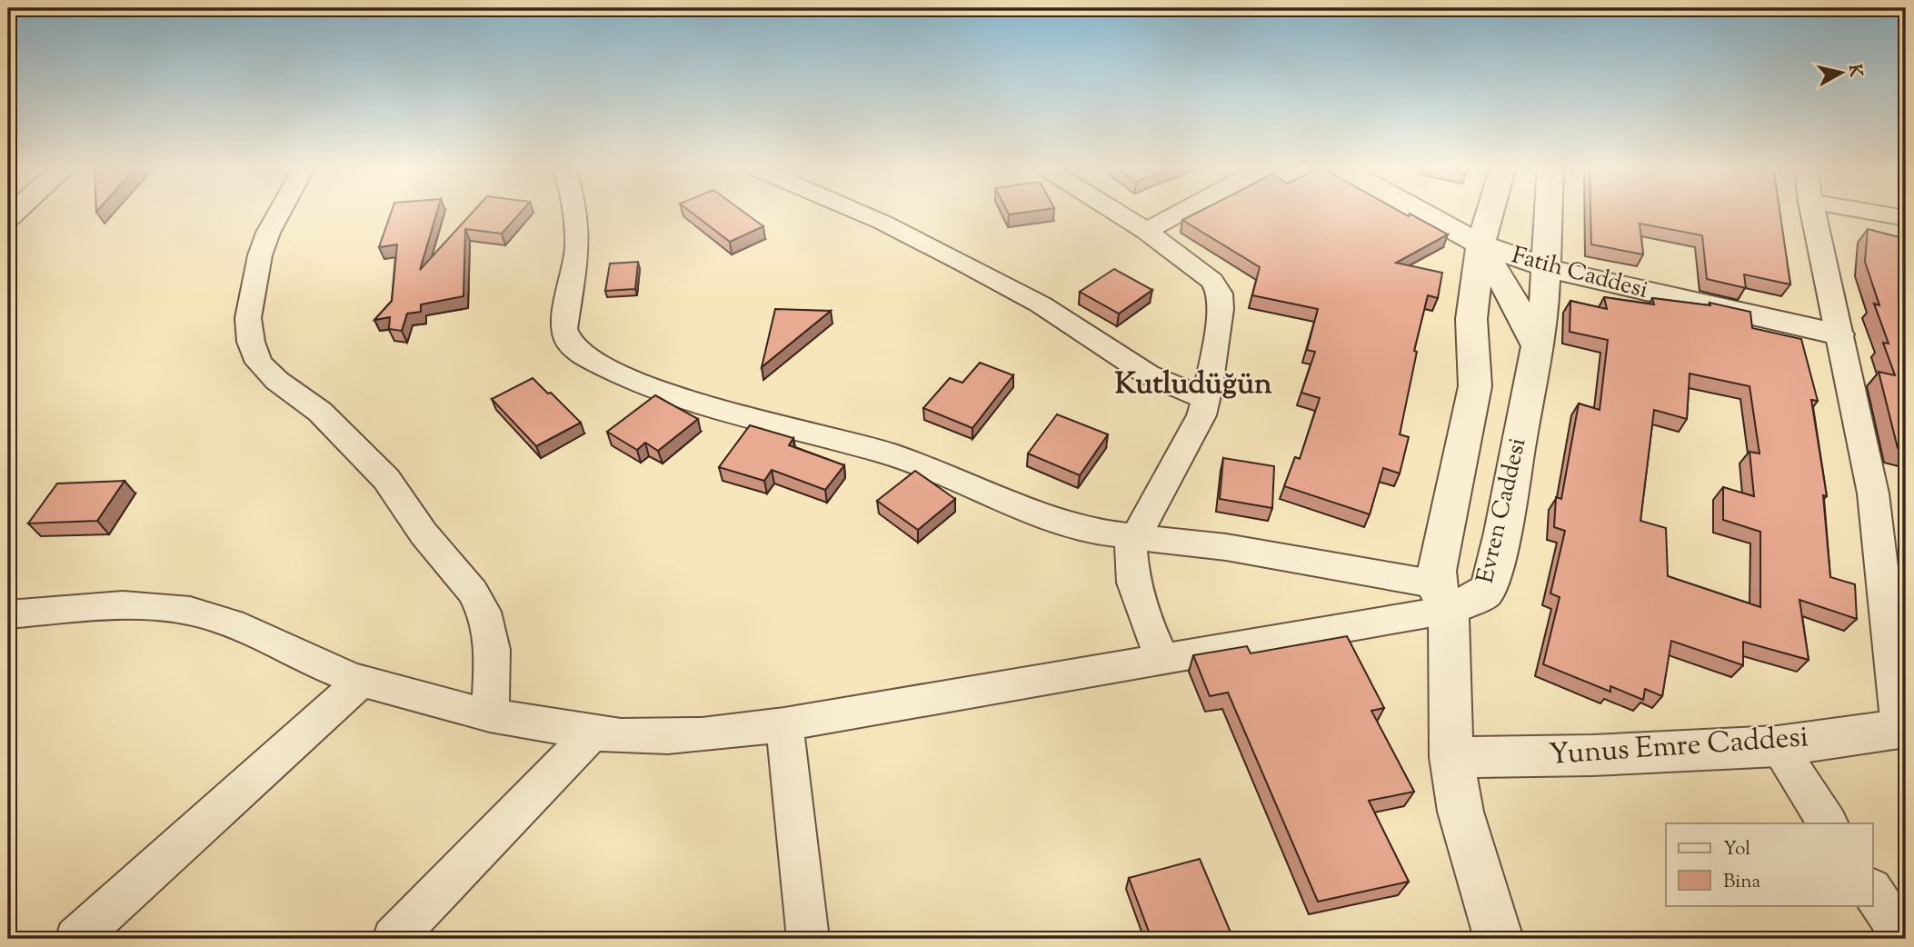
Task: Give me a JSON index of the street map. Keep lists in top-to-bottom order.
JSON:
{
  "streets": {
    "street": ["Fatih Caddesi", "Evren Caddesi", "Yunus Emre Caddesi"]
  },
  "crossings": [
    ["Fatih Caddesi", "Evren Caddesi"]
  ],
  "districts": ["Kutludüğün"],
  "legend": ["Yol", "Bina"],
  "north": "right"
}
